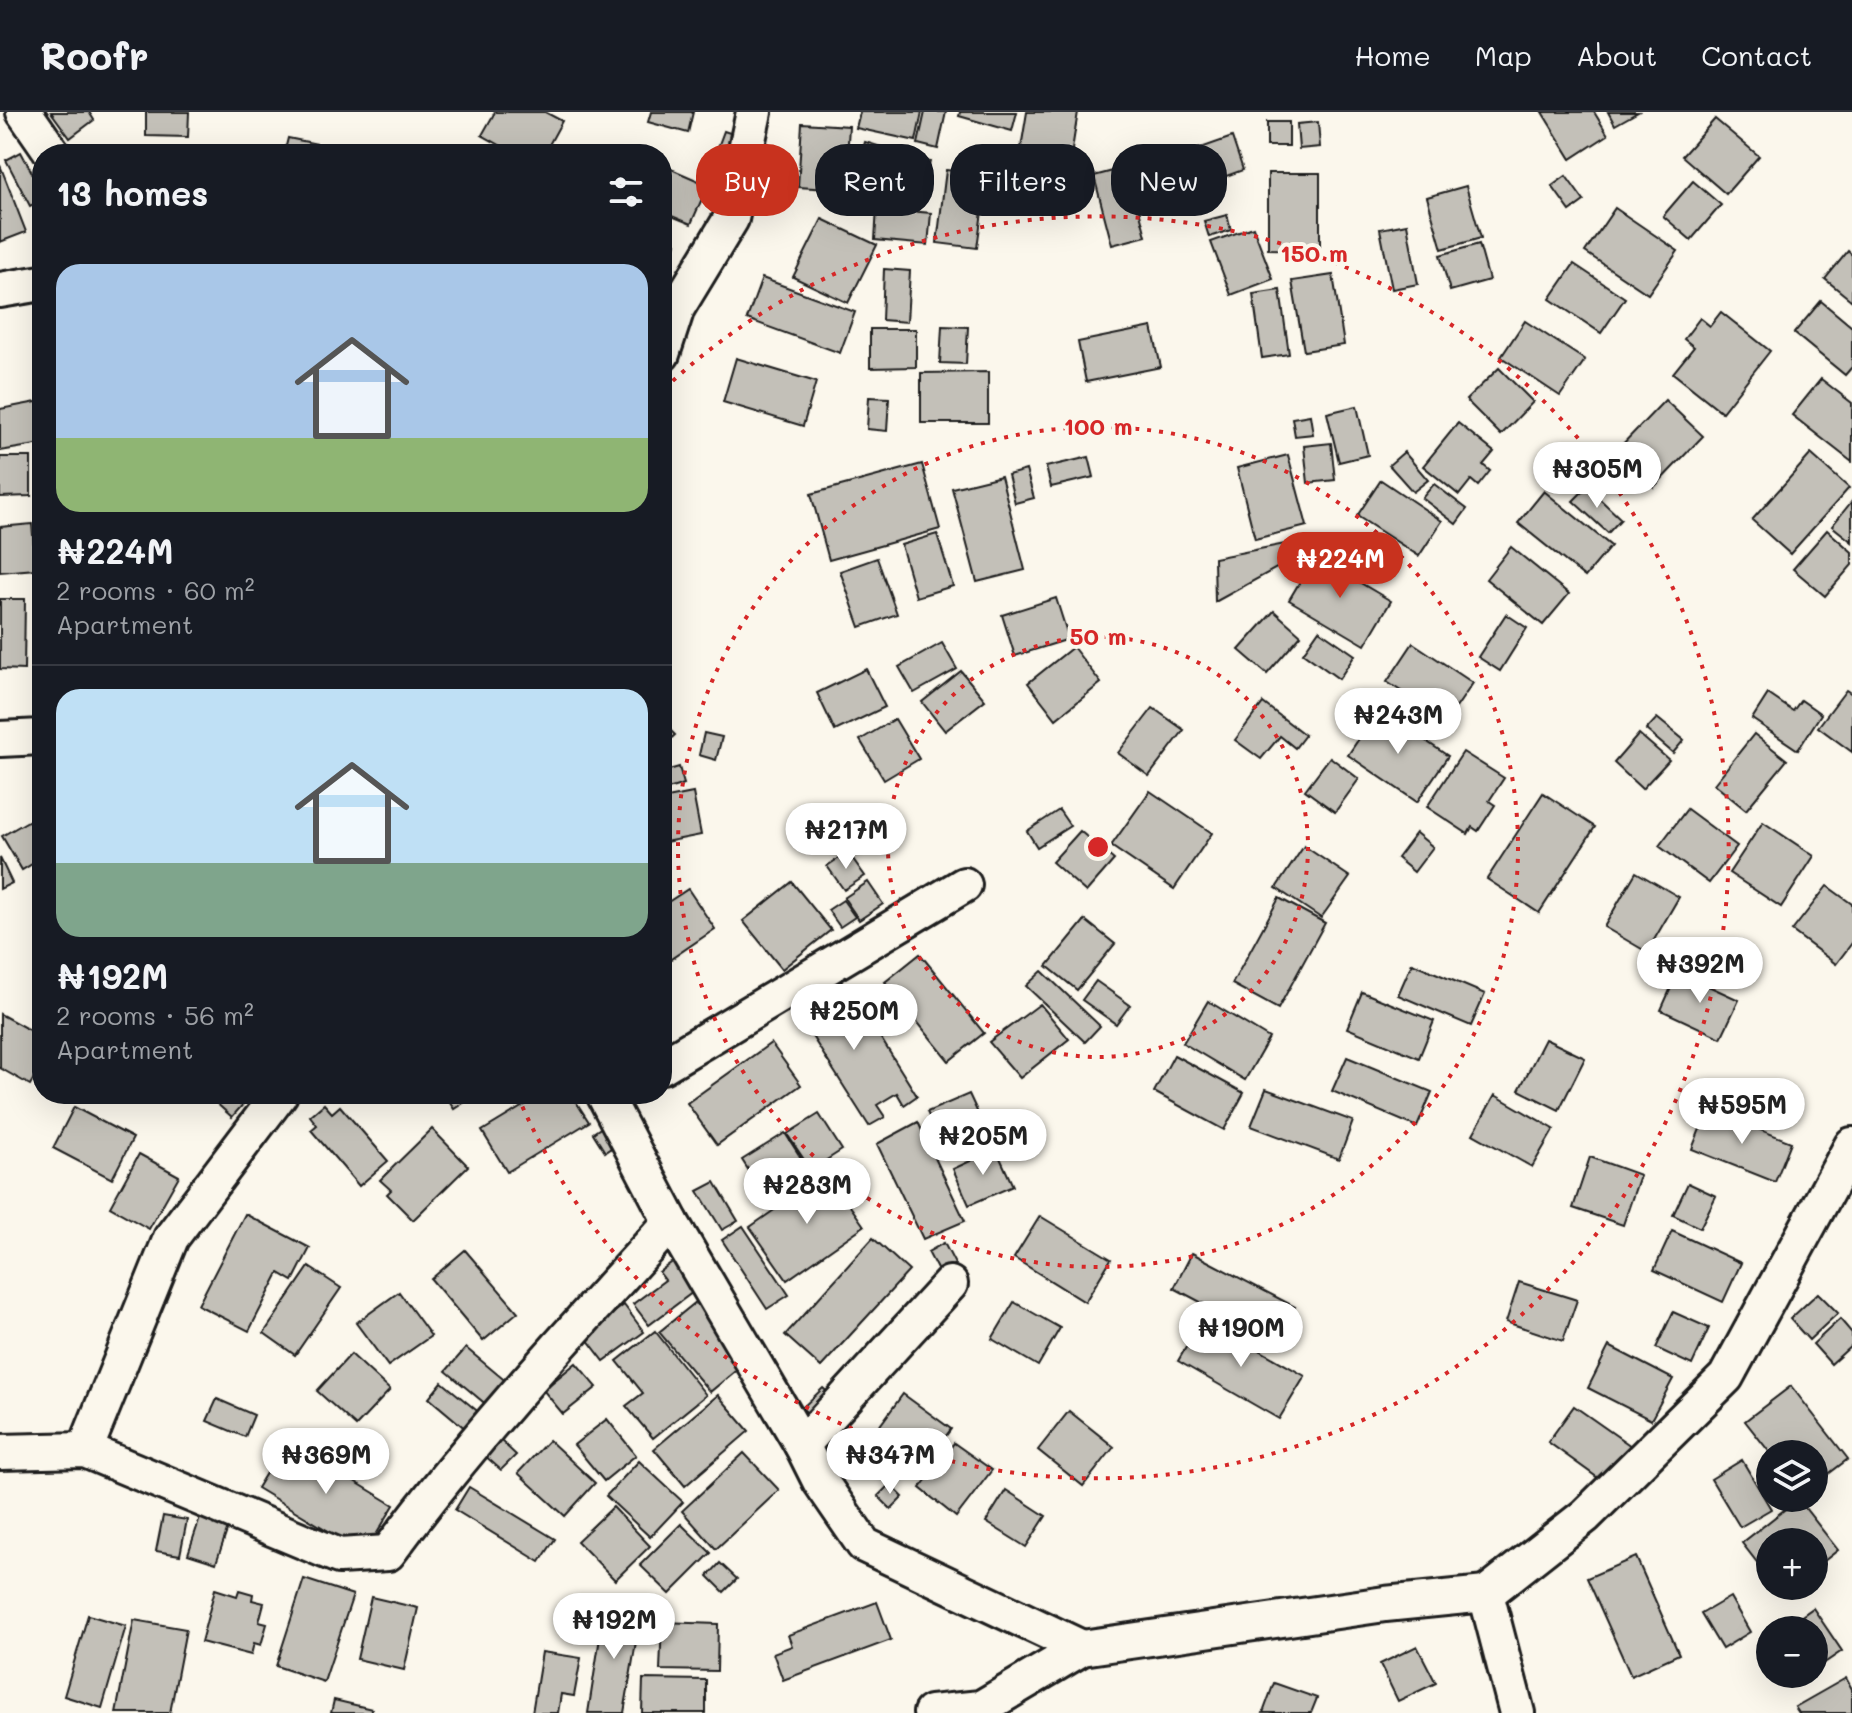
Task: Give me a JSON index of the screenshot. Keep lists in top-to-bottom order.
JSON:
{
  "page": {
    "header": "Roofr",
    "nav": [
      "Home",
      "Map",
      "About",
      "Contact"
    ],
    "chip": [
      "Buy",
      "Rent",
      "Filters",
      "New"
    ],
    "heading": "13 homes",
    "list": [
      {
        "name": "₦224M",
        "note": "2 rooms · 60 m² · Apartment"
      },
      {
        "name": "₦192M",
        "note": "2 rooms · 56 m² · Apartment"
      }
    ],
    "price": [
      "₦305M",
      "₦224M",
      "₦243M",
      "₦217M",
      "₦392M",
      "₦250M",
      "₦595M",
      "₦205M",
      "₦283M",
      "₦190M",
      "₦369M",
      "₦347M",
      "₦192M"
    ],
    "map_buttons": ["+", "−"]
  },
  "rings": ["150 m", "100 m", "50 m"]
}
